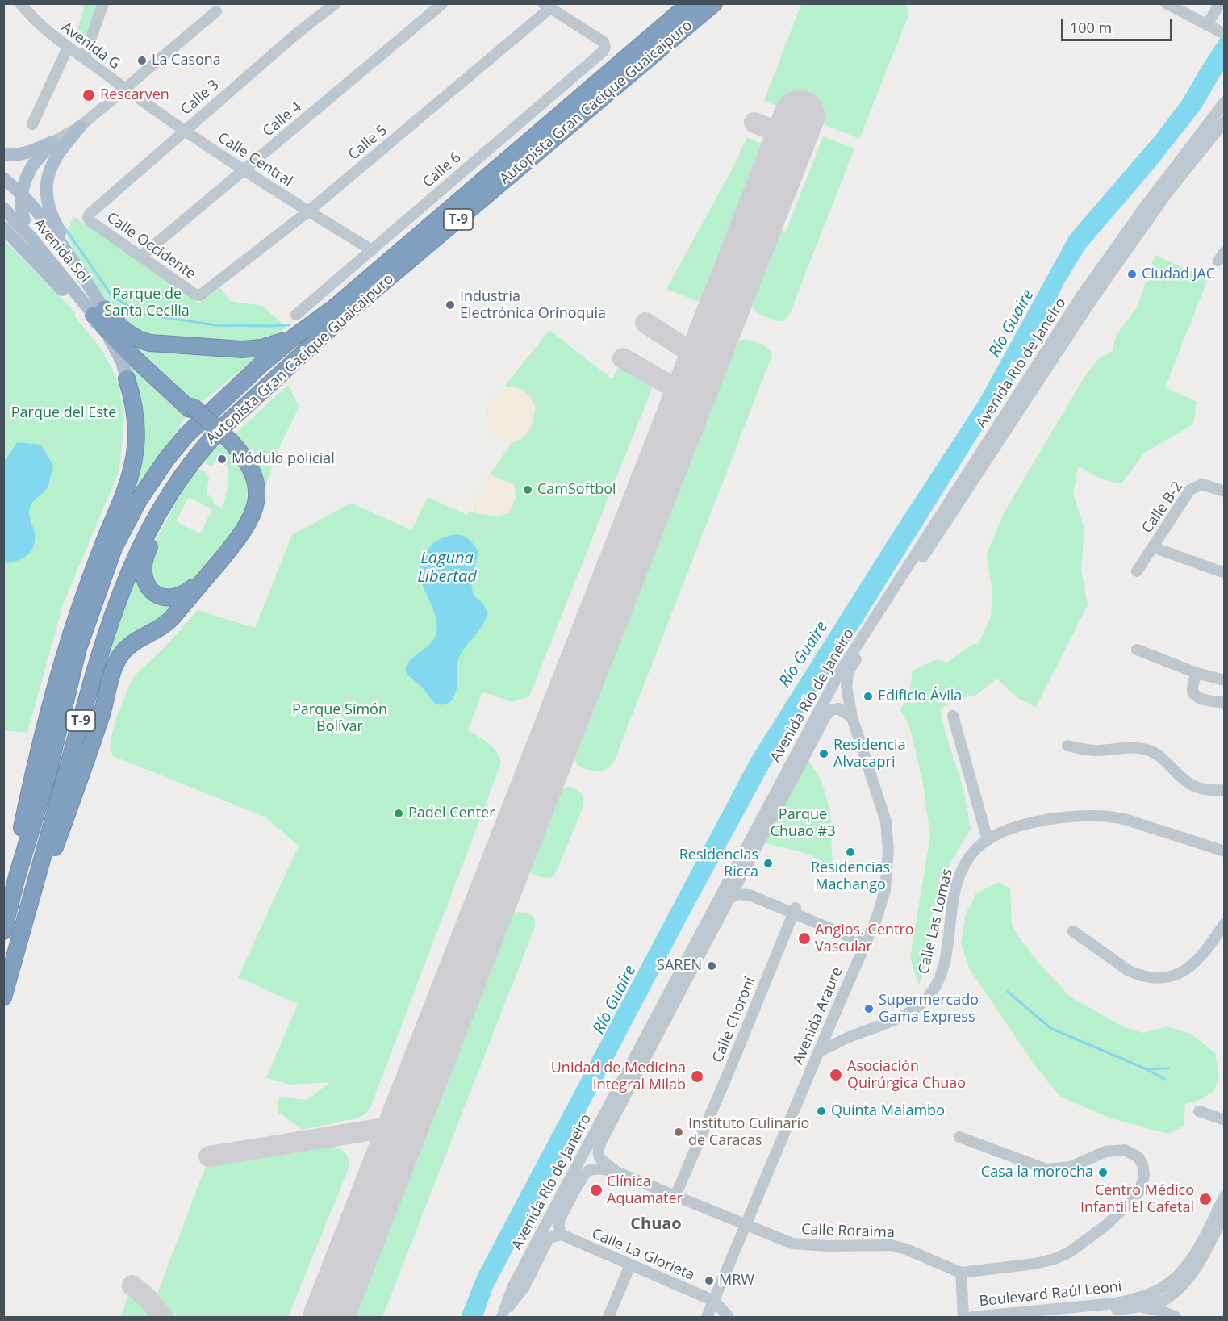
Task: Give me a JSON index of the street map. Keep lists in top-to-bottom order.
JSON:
{
  "streets": {
    "highway": ["Autopista Gran Cacique Guaicaipuro", "T-9"],
    "main road": ["Avenida Sol"],
    "street": [
      "Avenida G",
      "Calle 3",
      "Calle 4",
      "Calle 5",
      "Calle Central",
      "Calle 6",
      "Calle Occidente",
      "Avenida Río de Janeiro",
      "Calle B-2",
      "Calle Las Lomas",
      "Avenida Araure",
      "Calle Choroní",
      "Calle Roraima",
      "Calle La Glorieta",
      "Boulevard Raúl Leoni"
    ]
  },
  "crossings": [
    ["Avenida G", "Calle Central"],
    ["Calle 3", "Calle Central"],
    ["Calle 3", "Calle Occidente"],
    ["Calle 4", "Calle Central"],
    ["Calle 4", "Calle Occidente"],
    ["Calle 5", "Calle Central"],
    ["Calle 5", "Calle 6"],
    ["Calle 5", "Calle Occidente"],
    ["Calle Central", "Calle 6"],
    ["Avenida Río de Janeiro", "Avenida Araure"],
    ["Avenida Río de Janeiro", "Calle Roraima"],
    ["Avenida Río de Janeiro", "Calle La Glorieta"],
    ["Calle Las Lomas", "Avenida Araure"],
    ["Avenida Araure", "Calle Roraima"],
    ["Avenida Araure", "Calle La Glorieta"],
    ["Calle Choroní", "Calle Roraima"],
    ["Calle Roraima", "Calle La Glorieta"]
  ],
  "districts": ["Chuao"],
  "water": ["Río Guaire", "Laguna Libertad"],
  "parks": [
    "Parque de Santa Cecilia",
    "Parque del Este",
    "Parque Simón Bolívar",
    "Parque Chuao #3"
  ],
  "places": [
    "La Casona",
    "Rescarven",
    "Ciudad JAC",
    "Industria Electrónica Orinoquia",
    "Módulo policial",
    "CamSoftbol",
    "Edificio Ávila",
    "Residencia Alvacapri",
    "Padel Center",
    "Residencias Machango",
    "Residencias Ricca",
    "Angios. Centro Vascular",
    "SAREN",
    "Supermercado Gama Express",
    "Asociación Quirúrgica Chuao",
    "Unidad de Medicina Integral Milab",
    "Quinta Malambo",
    "Instituto Culinario de Caracas",
    "Casa la morocha",
    "Clínica Aquamater",
    "Centro Médico Infantil El Cafetal",
    "MRW"
  ],
  "scale_bar": "100 m"
}
